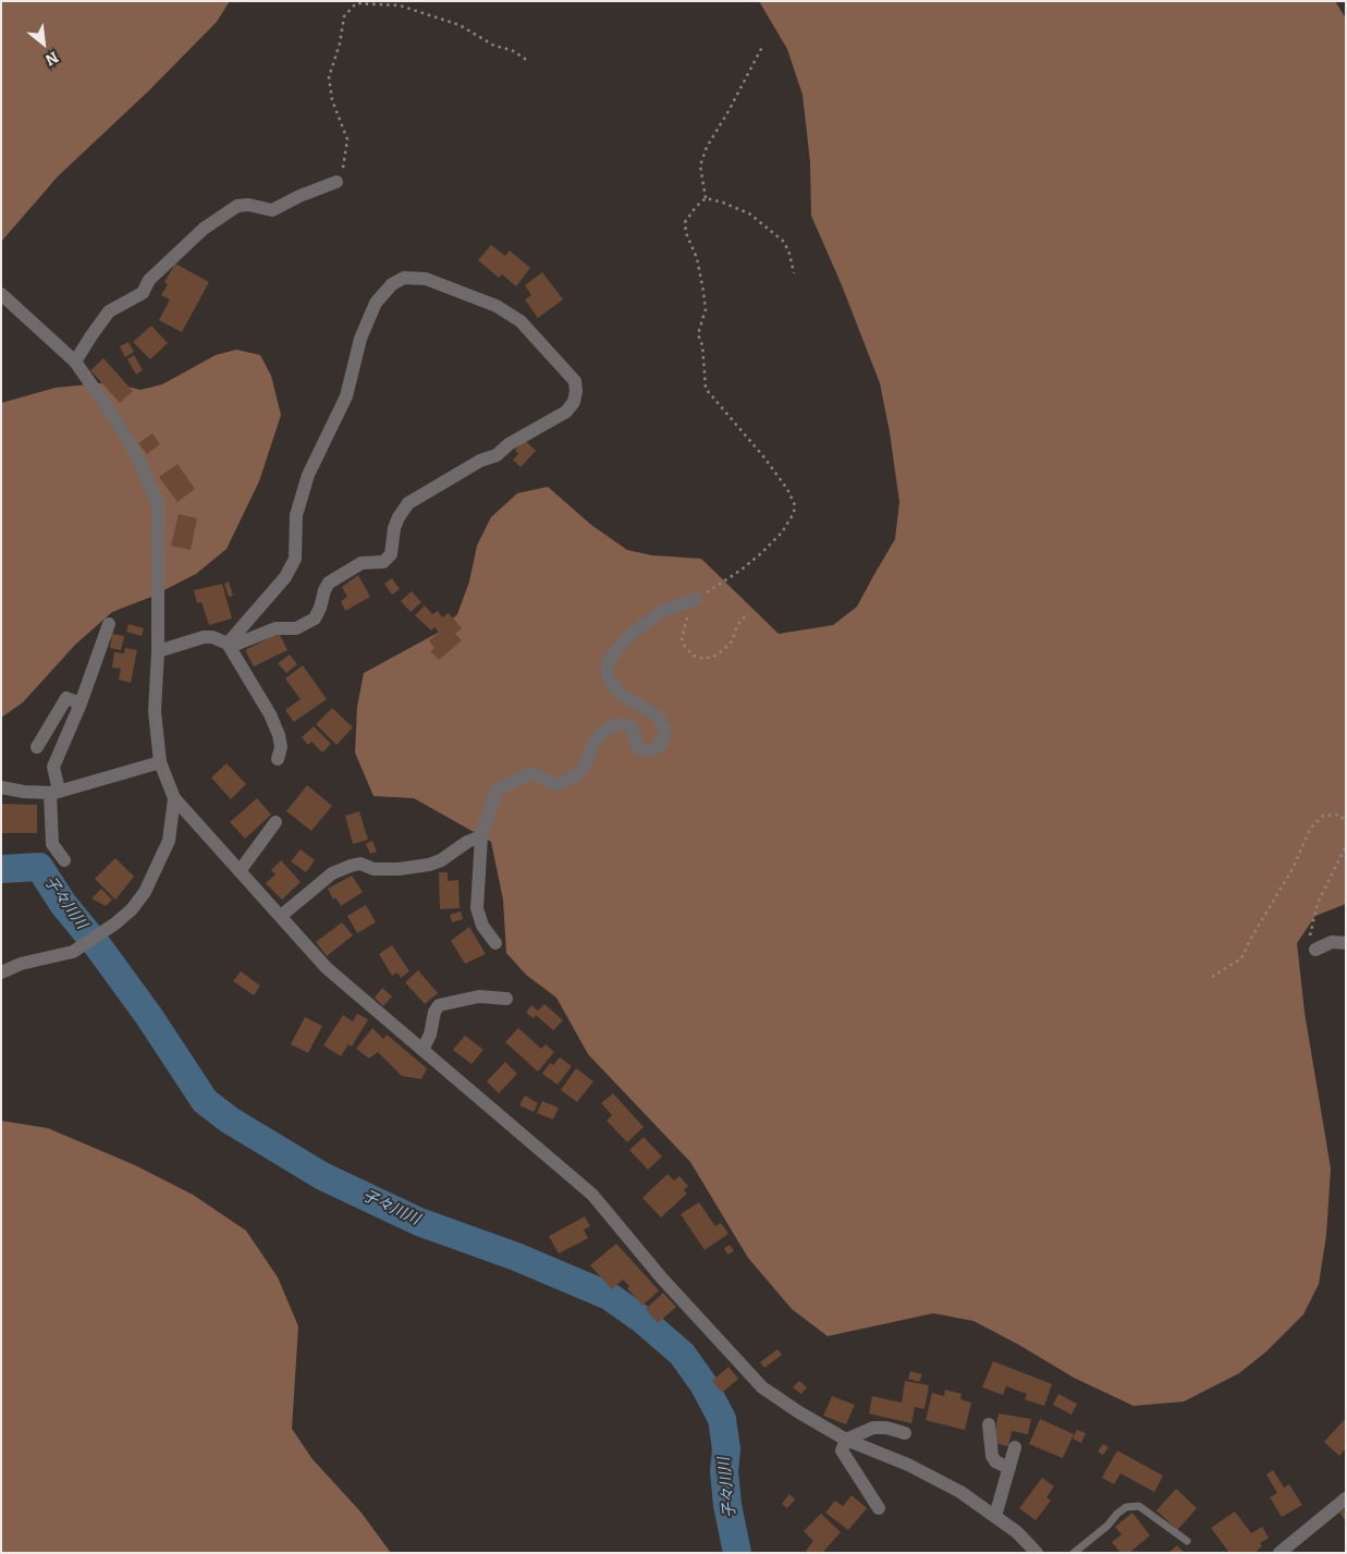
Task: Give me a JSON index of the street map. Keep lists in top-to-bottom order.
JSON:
{
  "water": ["子々川川"],
  "north": "bottom right"
}
